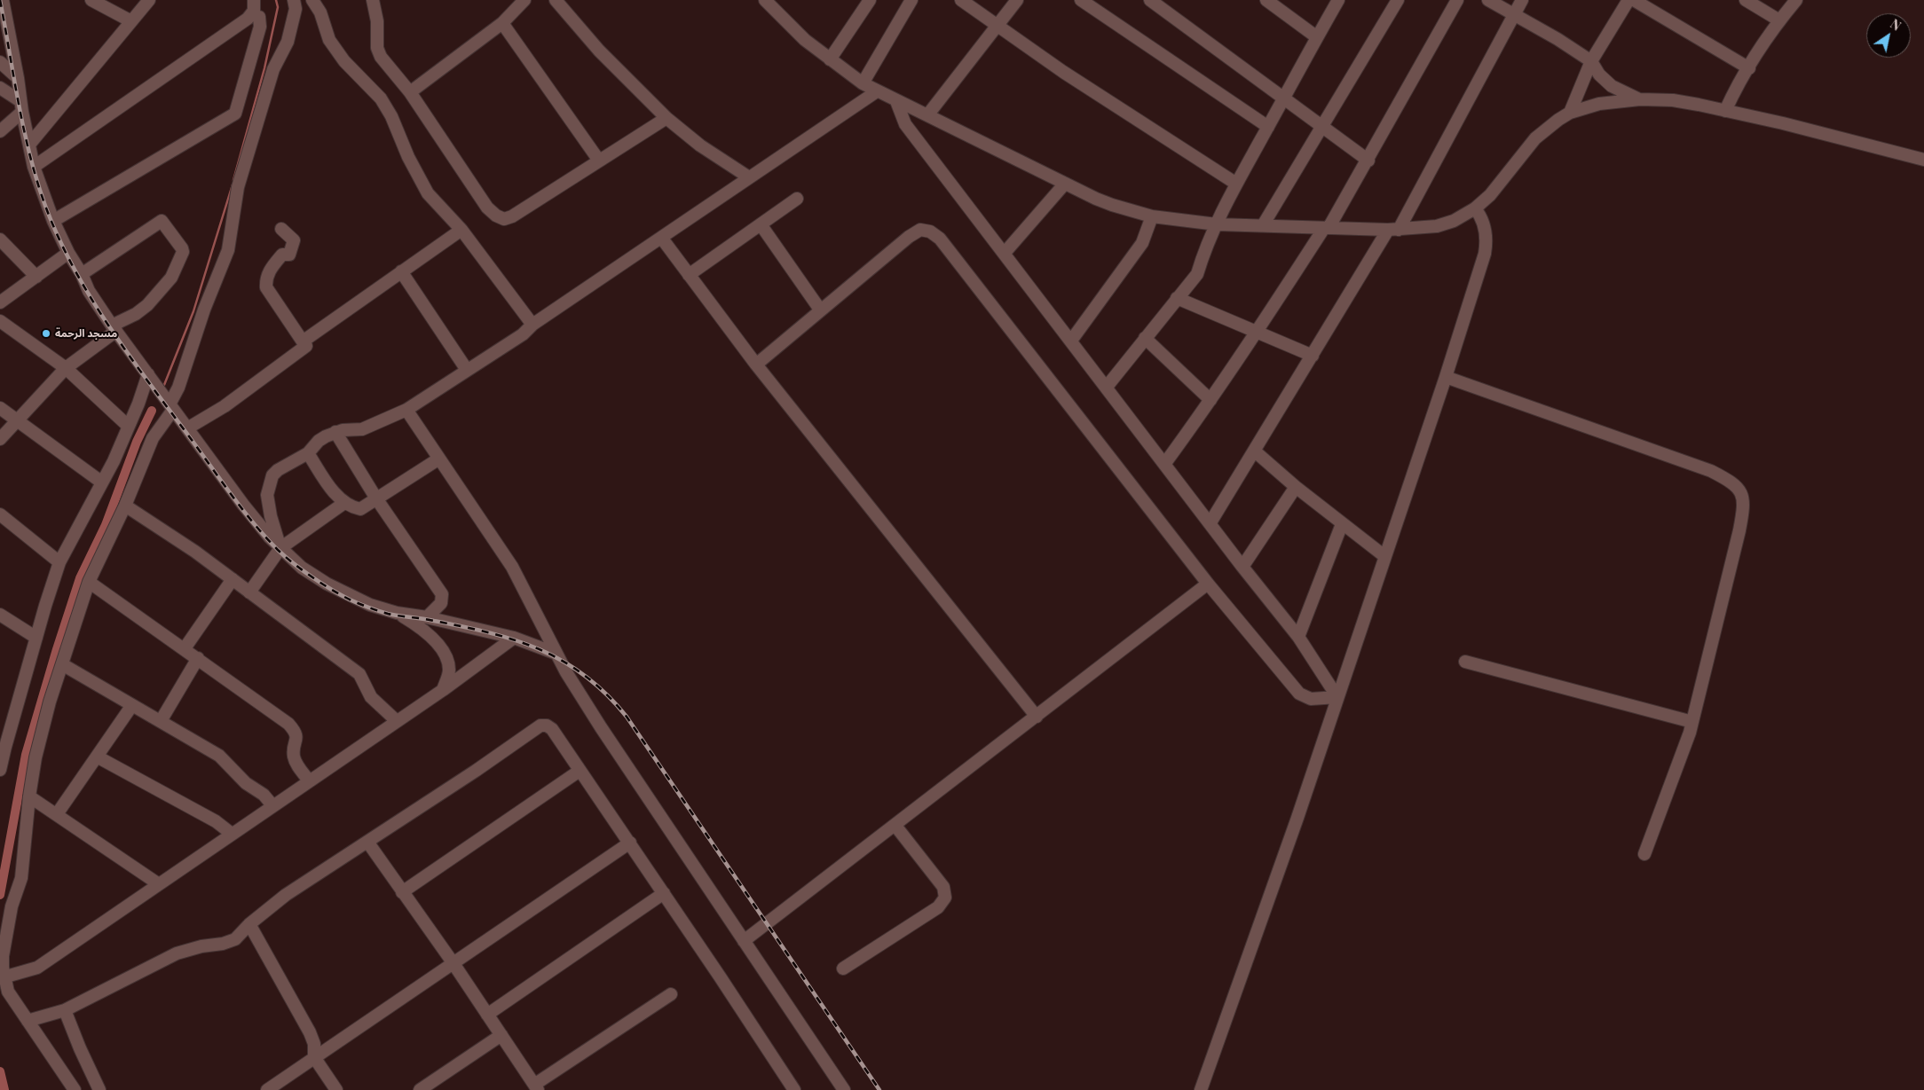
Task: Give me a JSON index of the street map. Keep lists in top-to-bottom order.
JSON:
{
  "places": ["مسجد الرحمة"],
  "north": "top right"
}
